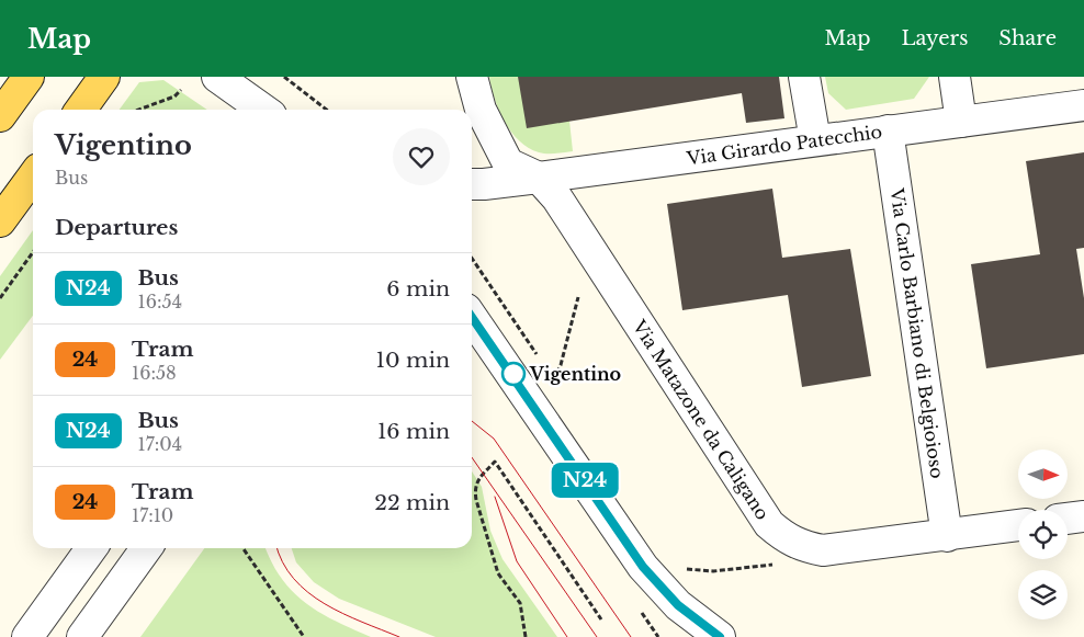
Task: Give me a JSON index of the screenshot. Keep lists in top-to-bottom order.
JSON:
{
  "streets": {
    "street": ["Via Girardo Patecchio", "Via Carlo Barbiano di Belgioioso", "Via Matazone da Caligano"]
  },
  "crossings": [
    ["Via Girardo Patecchio", "Via Carlo Barbiano di Belgioioso"],
    ["Via Girardo Patecchio", "Via Matazone da Caligano"],
    ["Via Carlo Barbiano di Belgioioso", "Via Matazone da Caligano"]
  ],
  "places": ["Vigentino"],
  "lines": ["bus line N24"],
  "north": "right",
  "page": {
    "header": "Map",
    "nav": ["Map", "Layers", "Share"],
    "on_map": "N24",
    "heading": [
      ["Vigentino", "Bus"],
      "Departures"
    ],
    "list": [
      {
        "mark": "N24",
        "name": "Bus",
        "note": "16:54",
        "value": "6 min"
      },
      {
        "mark": "24",
        "name": "Tram",
        "note": "16:58",
        "value": "10 min"
      },
      {
        "mark": "N24",
        "name": "Bus",
        "note": "17:04",
        "value": "16 min"
      },
      {
        "mark": "24",
        "name": "Tram",
        "note": "17:10",
        "value": "22 min"
      }
    ]
  }
}
